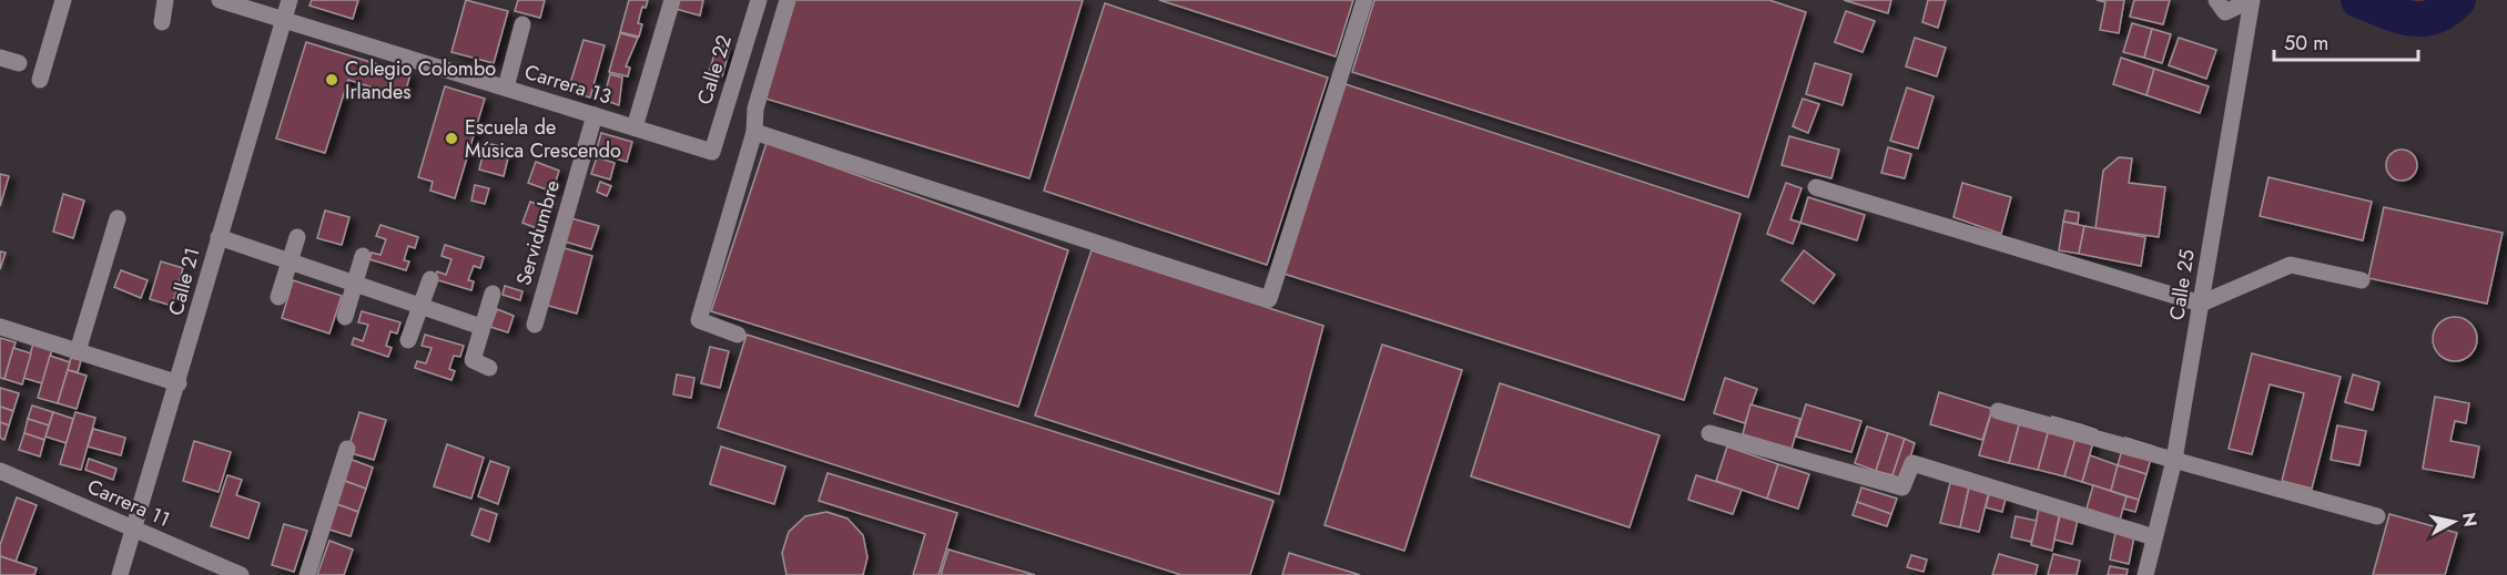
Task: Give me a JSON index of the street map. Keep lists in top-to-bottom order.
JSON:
{
  "streets": {
    "street": [
      "Calle 22",
      "Carrera 13",
      "Servidumbre",
      "Calle 21",
      "Calle 25",
      "Carrera 11"
    ]
  },
  "crossings": [
    ["Calle 22", "Carrera 13"],
    ["Carrera 13", "Servidumbre"],
    ["Carrera 13", "Calle 21"],
    ["Calle 21", "Carrera 11"]
  ],
  "places": ["Colegio Colombo Irlandes", "Escuela de Música Crescendo"],
  "scale_bar": "50 m",
  "north": "right"
}
